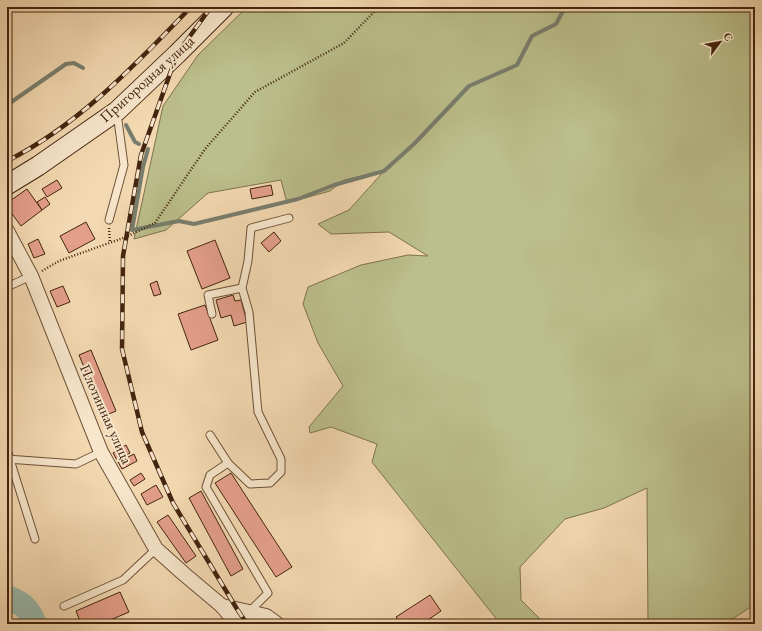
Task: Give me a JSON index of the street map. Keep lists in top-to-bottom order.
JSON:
{
  "streets": {
    "main road": ["Пригородная улица"],
    "street": ["Плотинная улица"]
  },
  "north": "top right"
}
